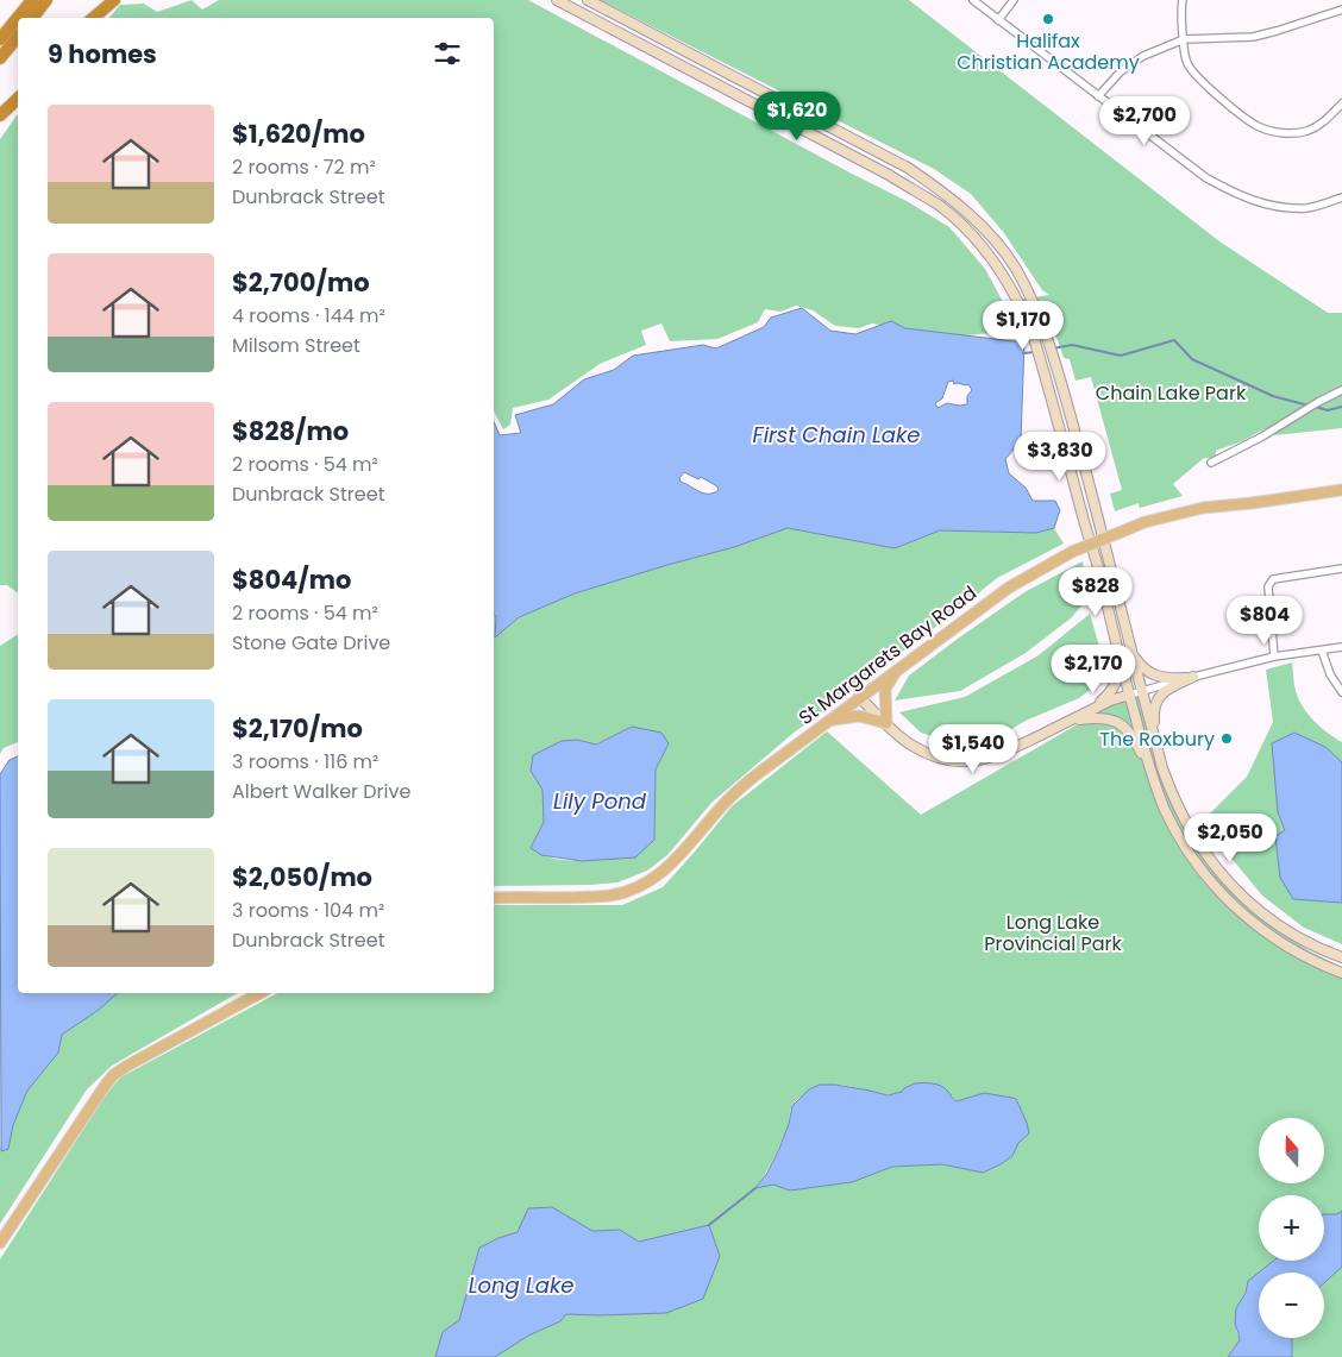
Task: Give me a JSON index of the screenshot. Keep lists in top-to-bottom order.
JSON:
{
  "streets": {
    "main road": ["St Margarets Bay Road"]
  },
  "water": ["First Chain Lake", "Lily Pond", "Long Lake"],
  "parks": ["Chain Lake Park", "Long Lake Provincial Park"],
  "places": ["Halifax Christian Academy", "The Roxbury"],
  "north": "top",
  "page": {
    "heading": "9 homes",
    "list": [
      {
        "name": "$1,620/mo",
        "note": "2 rooms · 72 m² · Dunbrack Street"
      },
      {
        "name": "$2,700/mo",
        "note": "4 rooms · 144 m² · Milsom Street"
      },
      {
        "name": "$828/mo",
        "note": "2 rooms · 54 m² · Dunbrack Street"
      },
      {
        "name": "$804/mo",
        "note": "2 rooms · 54 m² · Stone Gate Drive"
      },
      {
        "name": "$2,170/mo",
        "note": "3 rooms · 116 m² · Albert Walker Drive"
      },
      {
        "name": "$2,050/mo",
        "note": "3 rooms · 104 m² · Dunbrack Street"
      }
    ],
    "price": [
      "$1,620",
      "$2,700",
      "$1,170",
      "$3,830",
      "$828",
      "$804",
      "$2,170",
      "$1,540",
      "$2,050"
    ],
    "map_buttons": ["+", "−"]
  }
}
